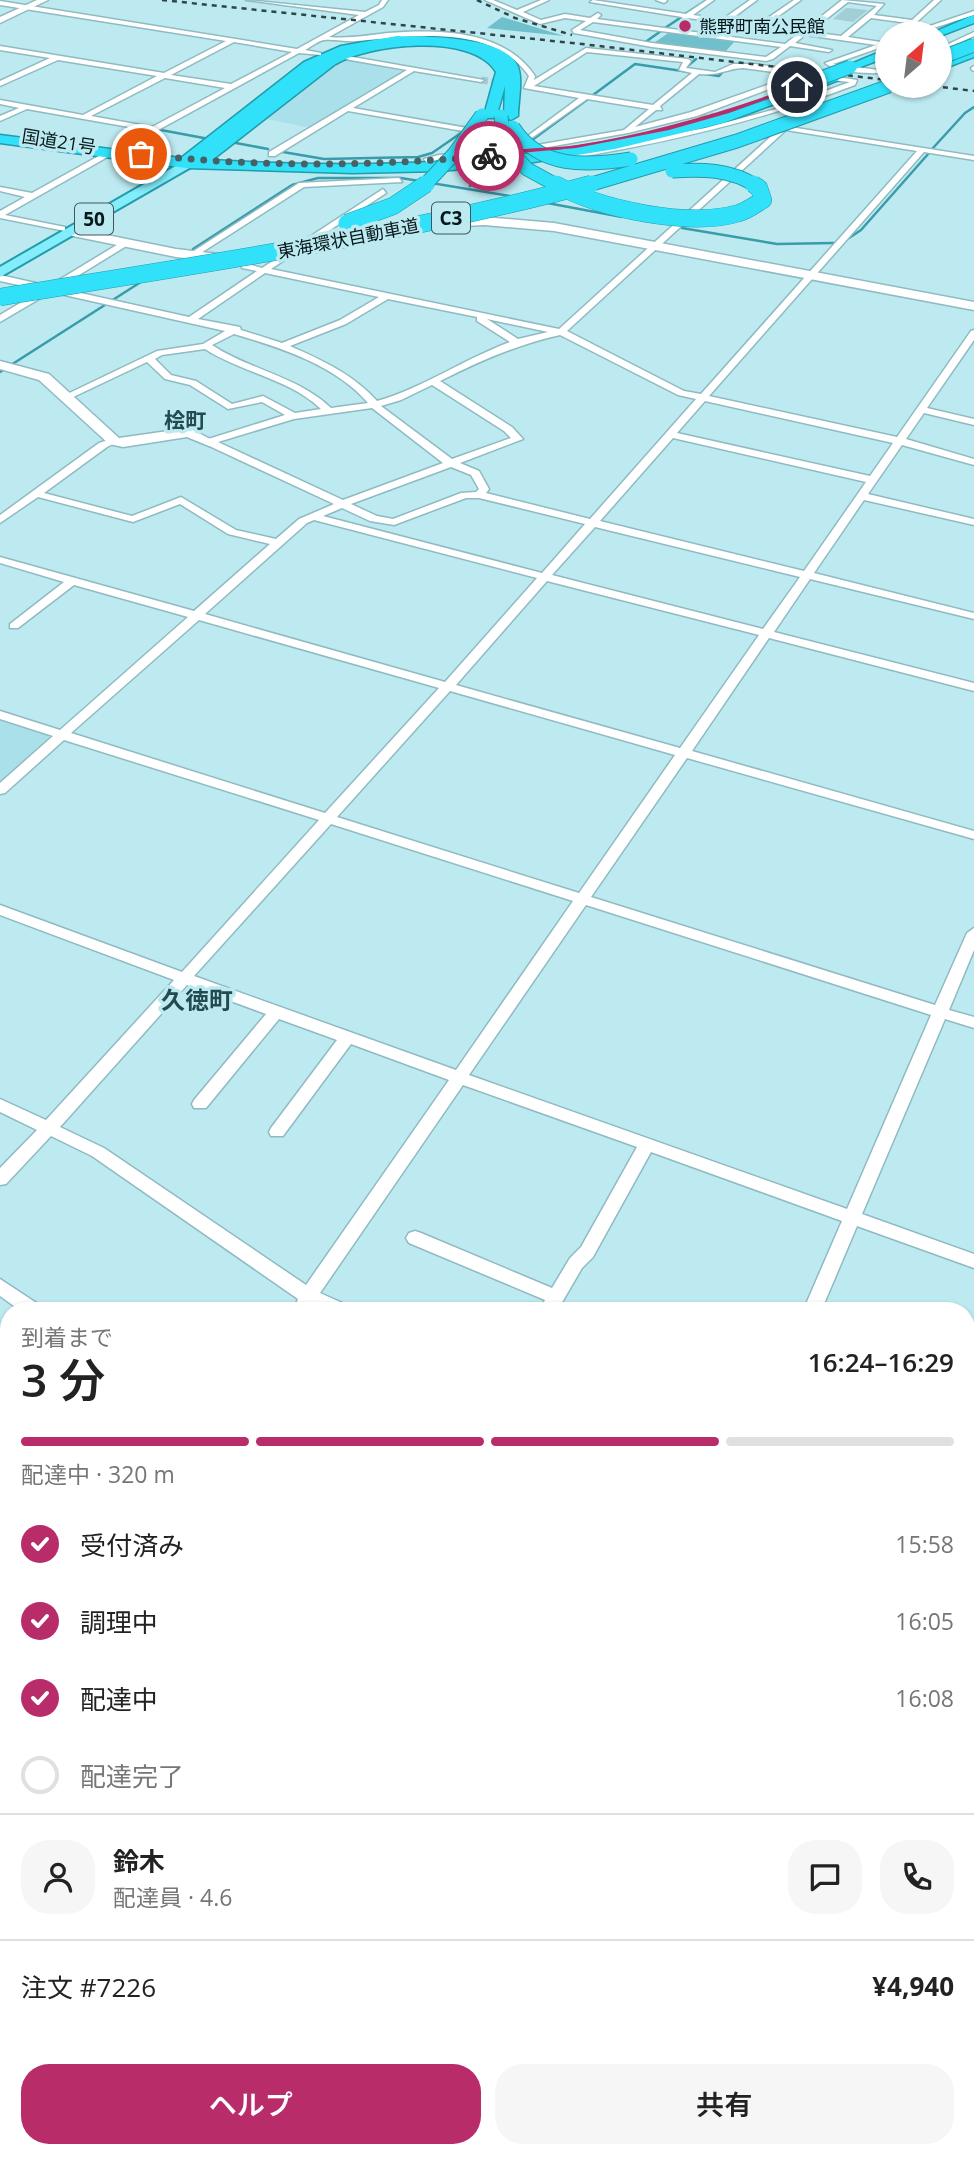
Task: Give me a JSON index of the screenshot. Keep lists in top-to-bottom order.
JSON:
{
  "streets": {
    "highway": ["国道21号", "C3", "東海環状自動車道"],
    "main road": ["50"]
  },
  "crossings": [
    ["国道21号", "50"]
  ],
  "districts": ["桧町", "久徳町"],
  "places": ["熊野町南公民館"],
  "north": "top right",
  "page": {
    "heading": ["3 分", "到着まで", "16:24–16:29"],
    "panel": [
      "鈴木",
      "配達員 · 4.6",
      "注文 #7226",
      "¥4,940"
    ],
    "bar": "配達中 · 320 m",
    "list": [
      ["受付済み", "15:58"],
      ["調理中", "16:05"],
      ["配達中", "16:08"],
      "配達完了"
    ],
    "buttons": ["ヘルプ", "共有"]
  }
}
